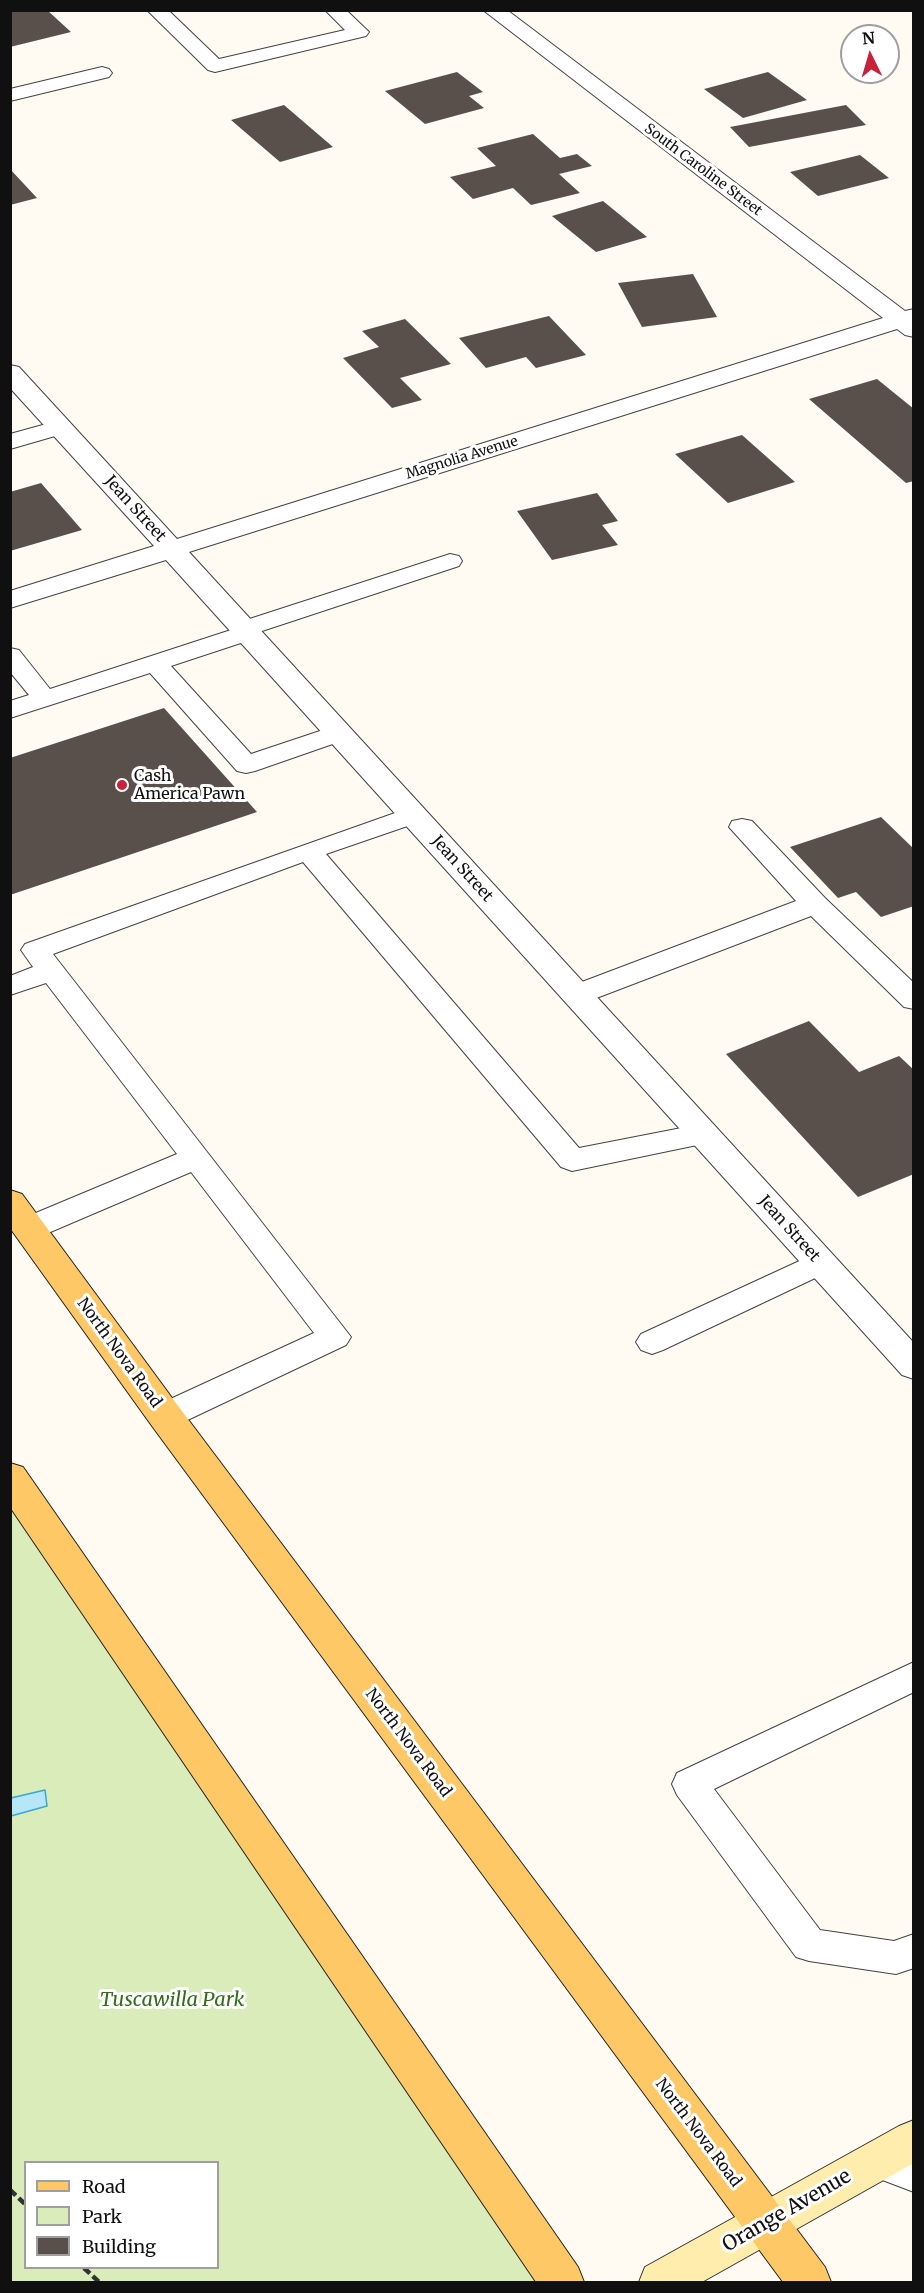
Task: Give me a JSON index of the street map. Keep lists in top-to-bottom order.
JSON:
{
  "streets": {
    "main road": ["North Nova Road"],
    "street": [
      "South Caroline Street",
      "Magnolia Avenue",
      "Jean Street",
      "Orange Avenue"
    ]
  },
  "crossings": [
    ["South Caroline Street", "Magnolia Avenue"],
    ["Magnolia Avenue", "Jean Street"],
    ["North Nova Road", "Orange Avenue"]
  ],
  "parks": ["Tuscawilla Park"],
  "places": ["Cash America Pawn"],
  "legend": ["Road", "Park", "Building"],
  "north": "top"
}
